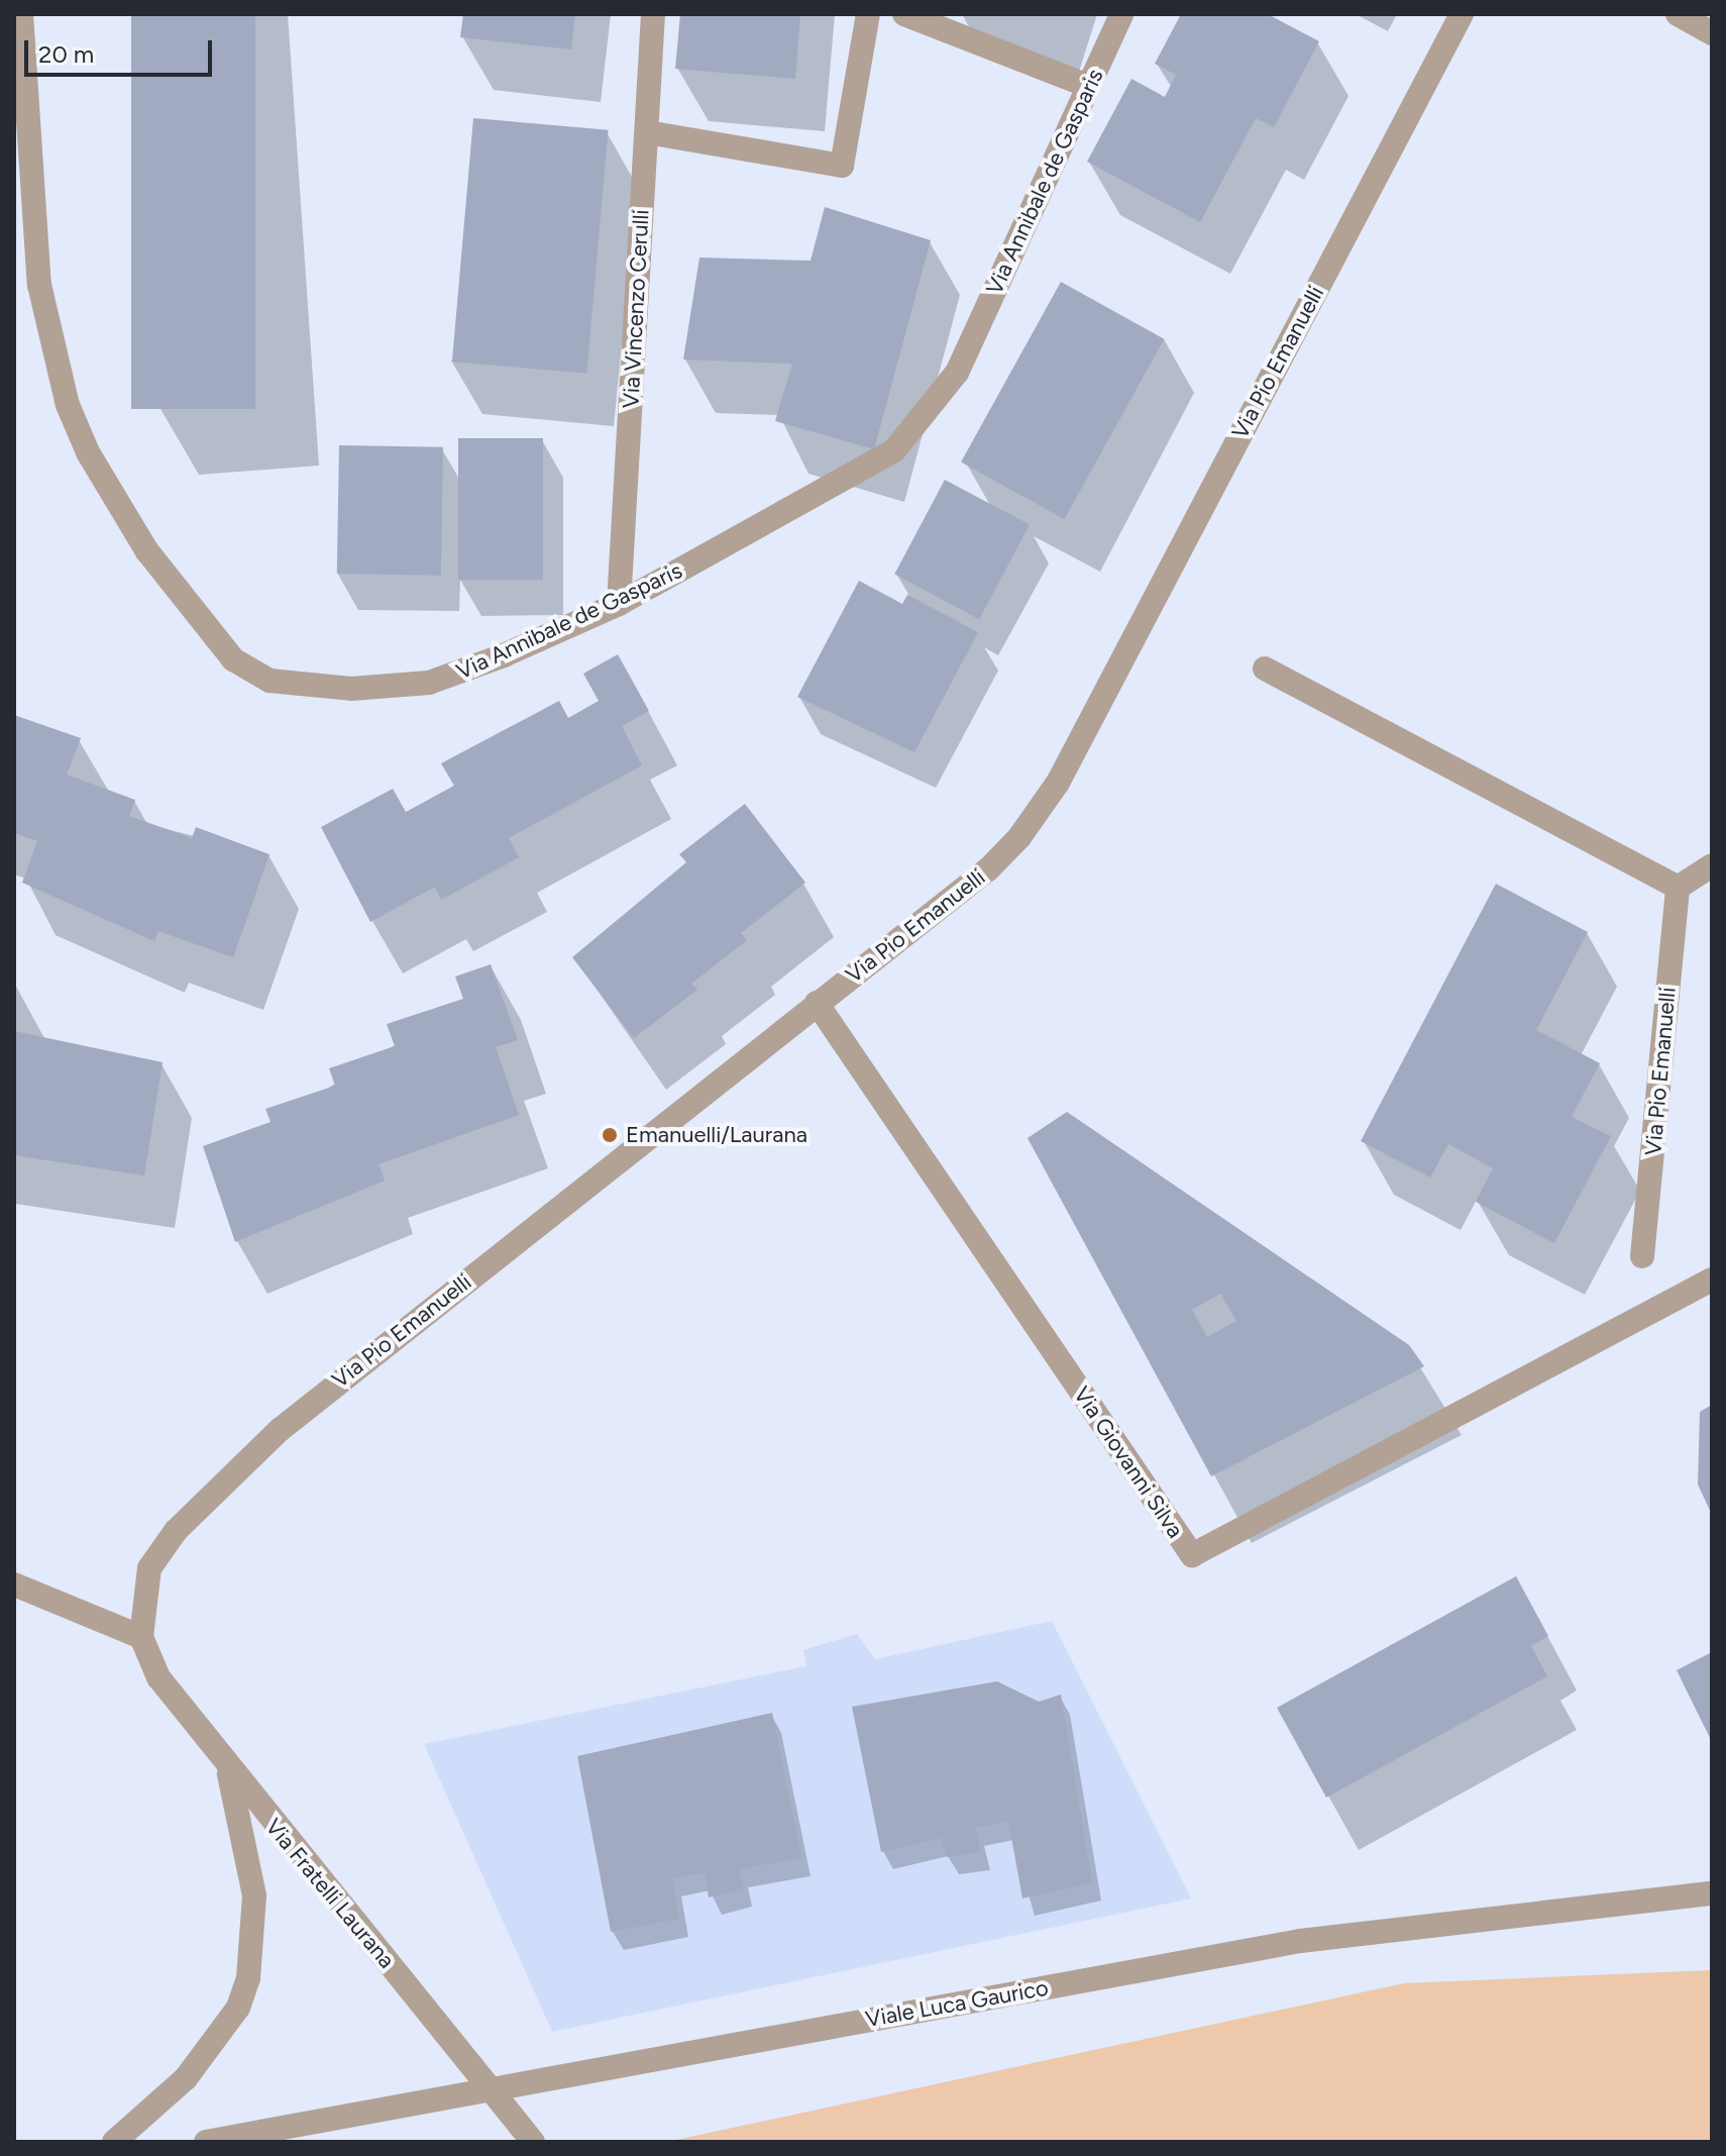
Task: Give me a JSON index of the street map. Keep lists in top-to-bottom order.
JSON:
{
  "streets": {
    "street": [
      "Via Annibale de Gasparis",
      "Via Vincenzo Cerulli",
      "Via Pio Emanuelli",
      "Via Giovanni Silva",
      "Via Fratelli Laurana",
      "Viale Luca Gaurico"
    ]
  },
  "crossings": [
    ["Via Annibale de Gasparis", "Via Vincenzo Cerulli"],
    ["Via Pio Emanuelli", "Via Giovanni Silva"],
    ["Via Pio Emanuelli", "Via Fratelli Laurana"],
    ["Via Fratelli Laurana", "Viale Luca Gaurico"]
  ],
  "places": ["Emanuelli/Laurana"],
  "scale_bar": "20 m"
}
